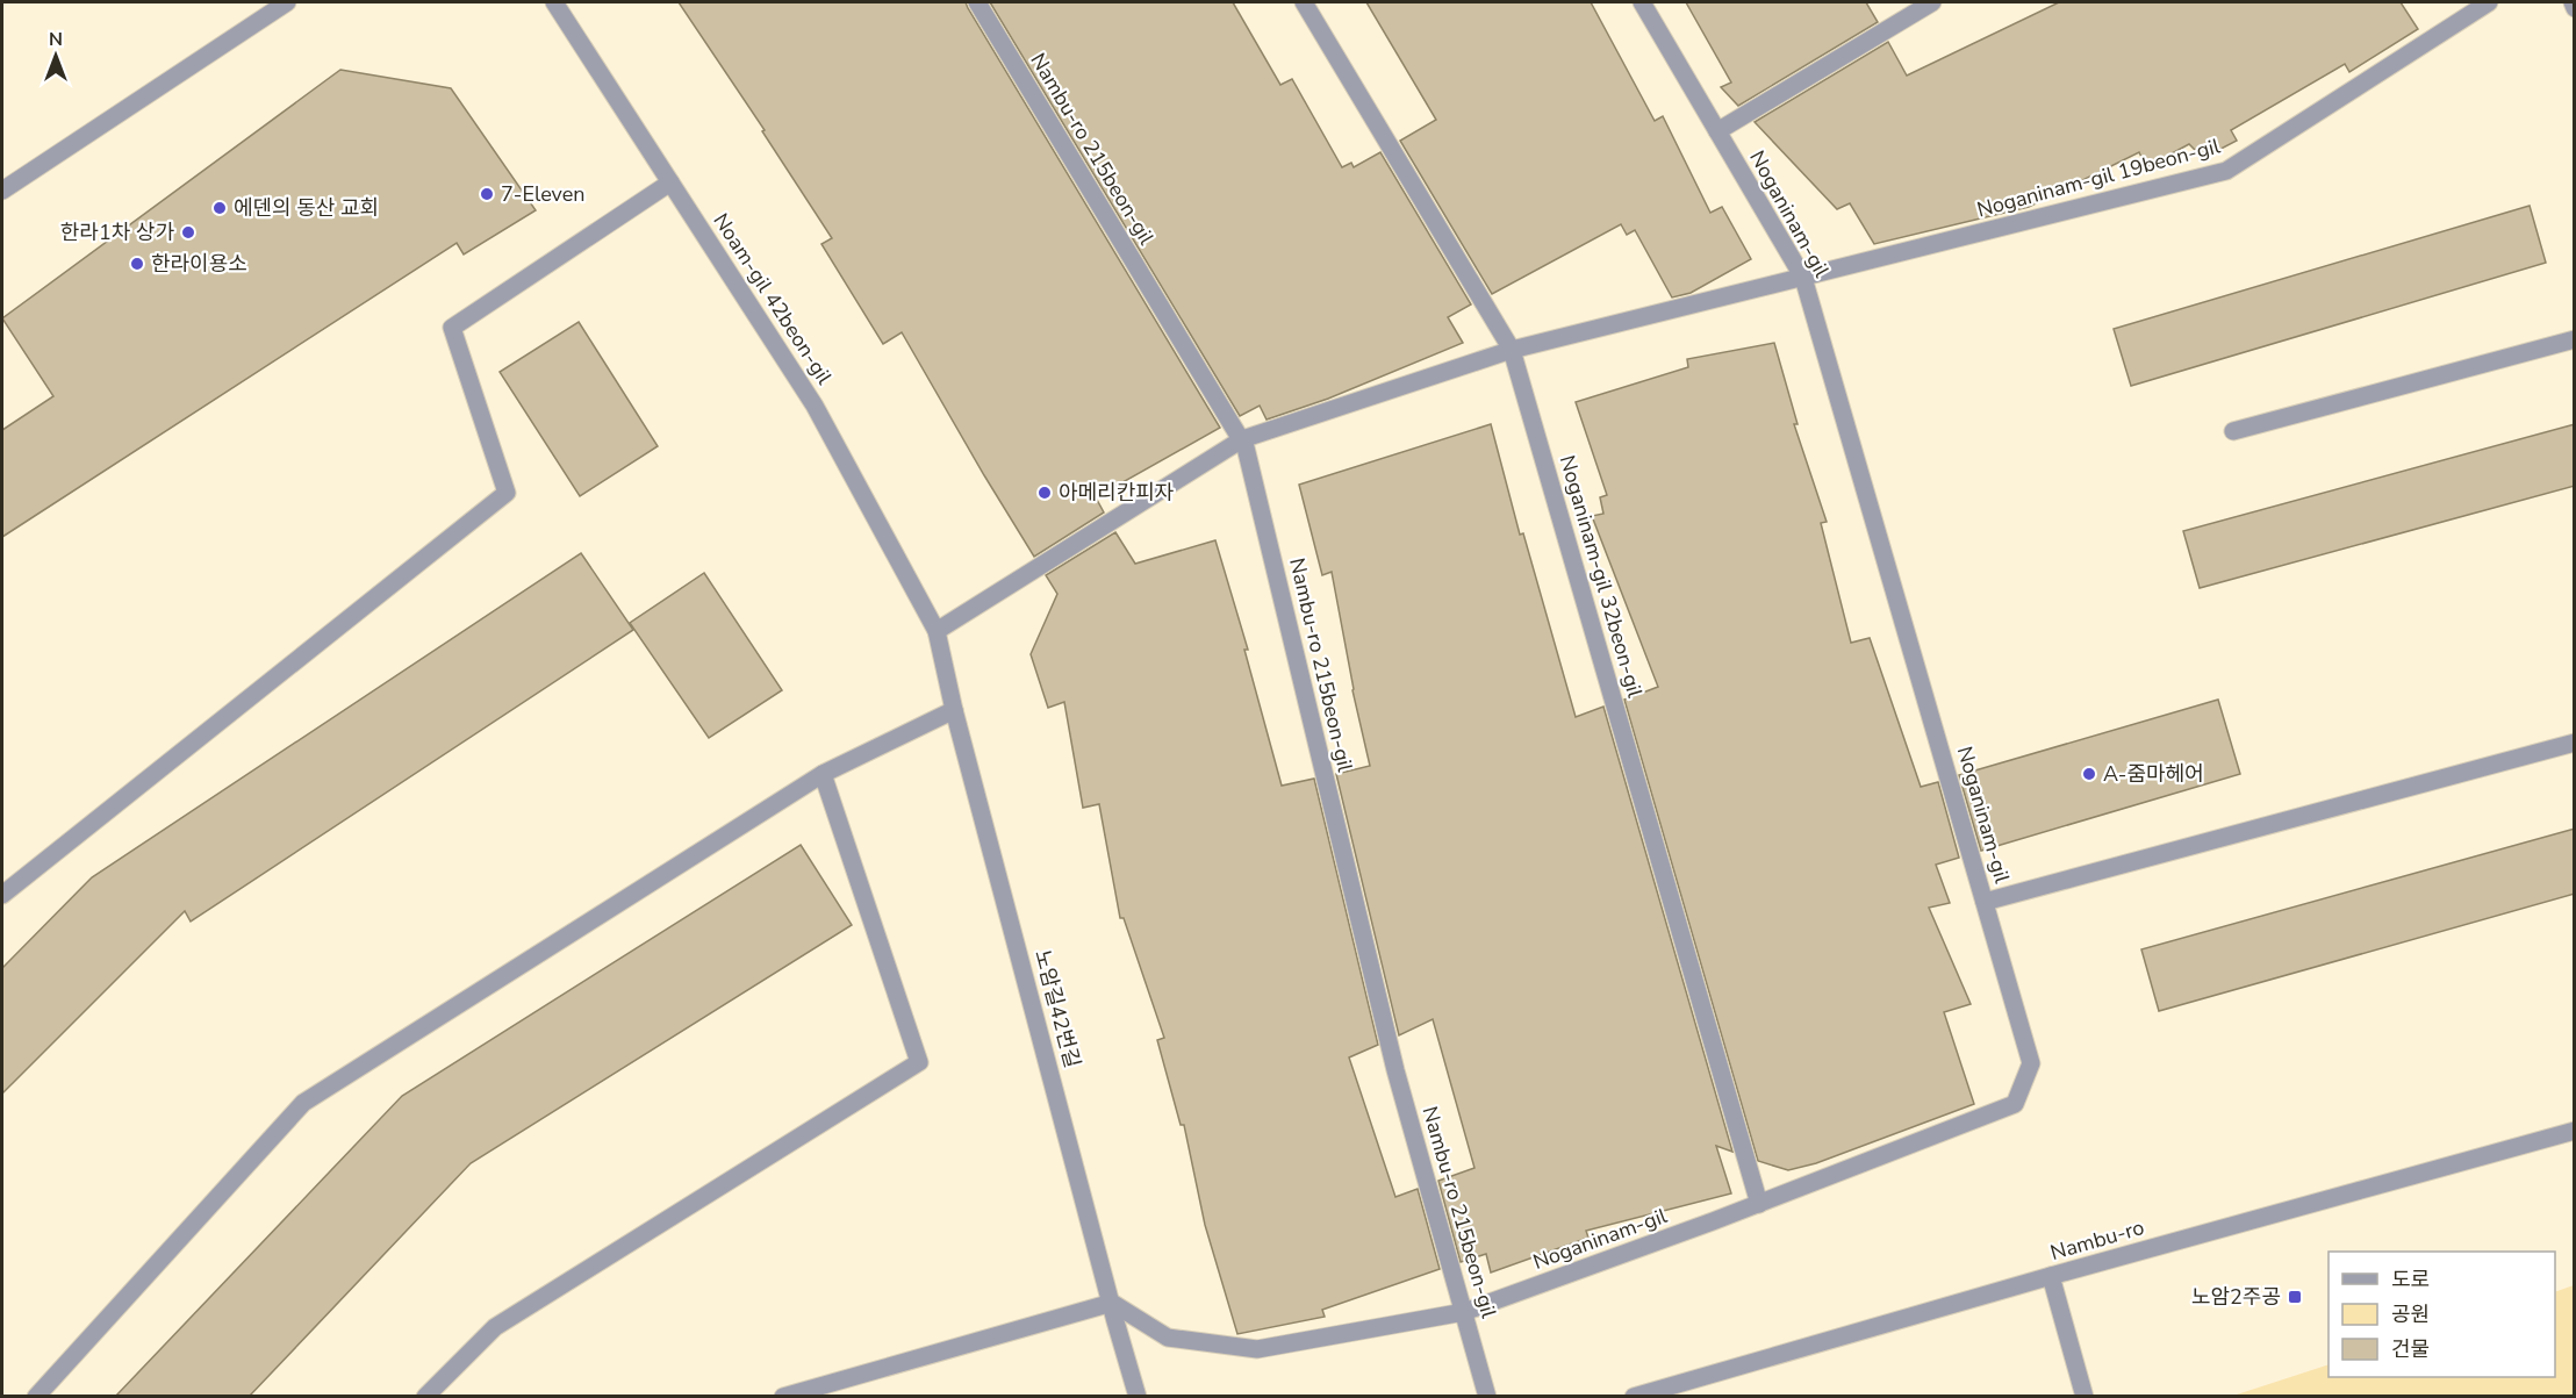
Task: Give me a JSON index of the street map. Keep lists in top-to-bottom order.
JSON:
{
  "streets": {
    "street": [
      "Nambu-ro 215beon-gil",
      "Noganinam-gil 19beon-gil",
      "Noganinam-gil",
      "Noam-gil 42beon-gil",
      "Noganinam-gil 32beon-gil",
      "노암길42번길",
      "Nambu-ro"
    ]
  },
  "crossings": [
    ["Nambu-ro 215beon-gil", "Noganinam-gil 19beon-gil"],
    ["Nambu-ro 215beon-gil", "Noganinam-gil"],
    ["Noganinam-gil 19beon-gil", "Noganinam-gil"],
    ["Noganinam-gil 19beon-gil", "Noam-gil 42beon-gil"],
    ["Noganinam-gil 19beon-gil", "Noganinam-gil 32beon-gil"],
    ["Noganinam-gil 19beon-gil", "노암길42번길"],
    ["Noganinam-gil", "Noganinam-gil 32beon-gil"],
    ["Noam-gil 42beon-gil", "노암길42번길"]
  ],
  "places": {
    "other": [
      "7-Eleven",
      "에덴의 동산 교회",
      "한라1차 상가",
      "한라이용소",
      "아메리칸피자",
      "A-줌마헤어"
    ],
    "transit": ["노암2주공"]
  },
  "legend": ["도로", "공원", "건물"],
  "north": "top"
}
